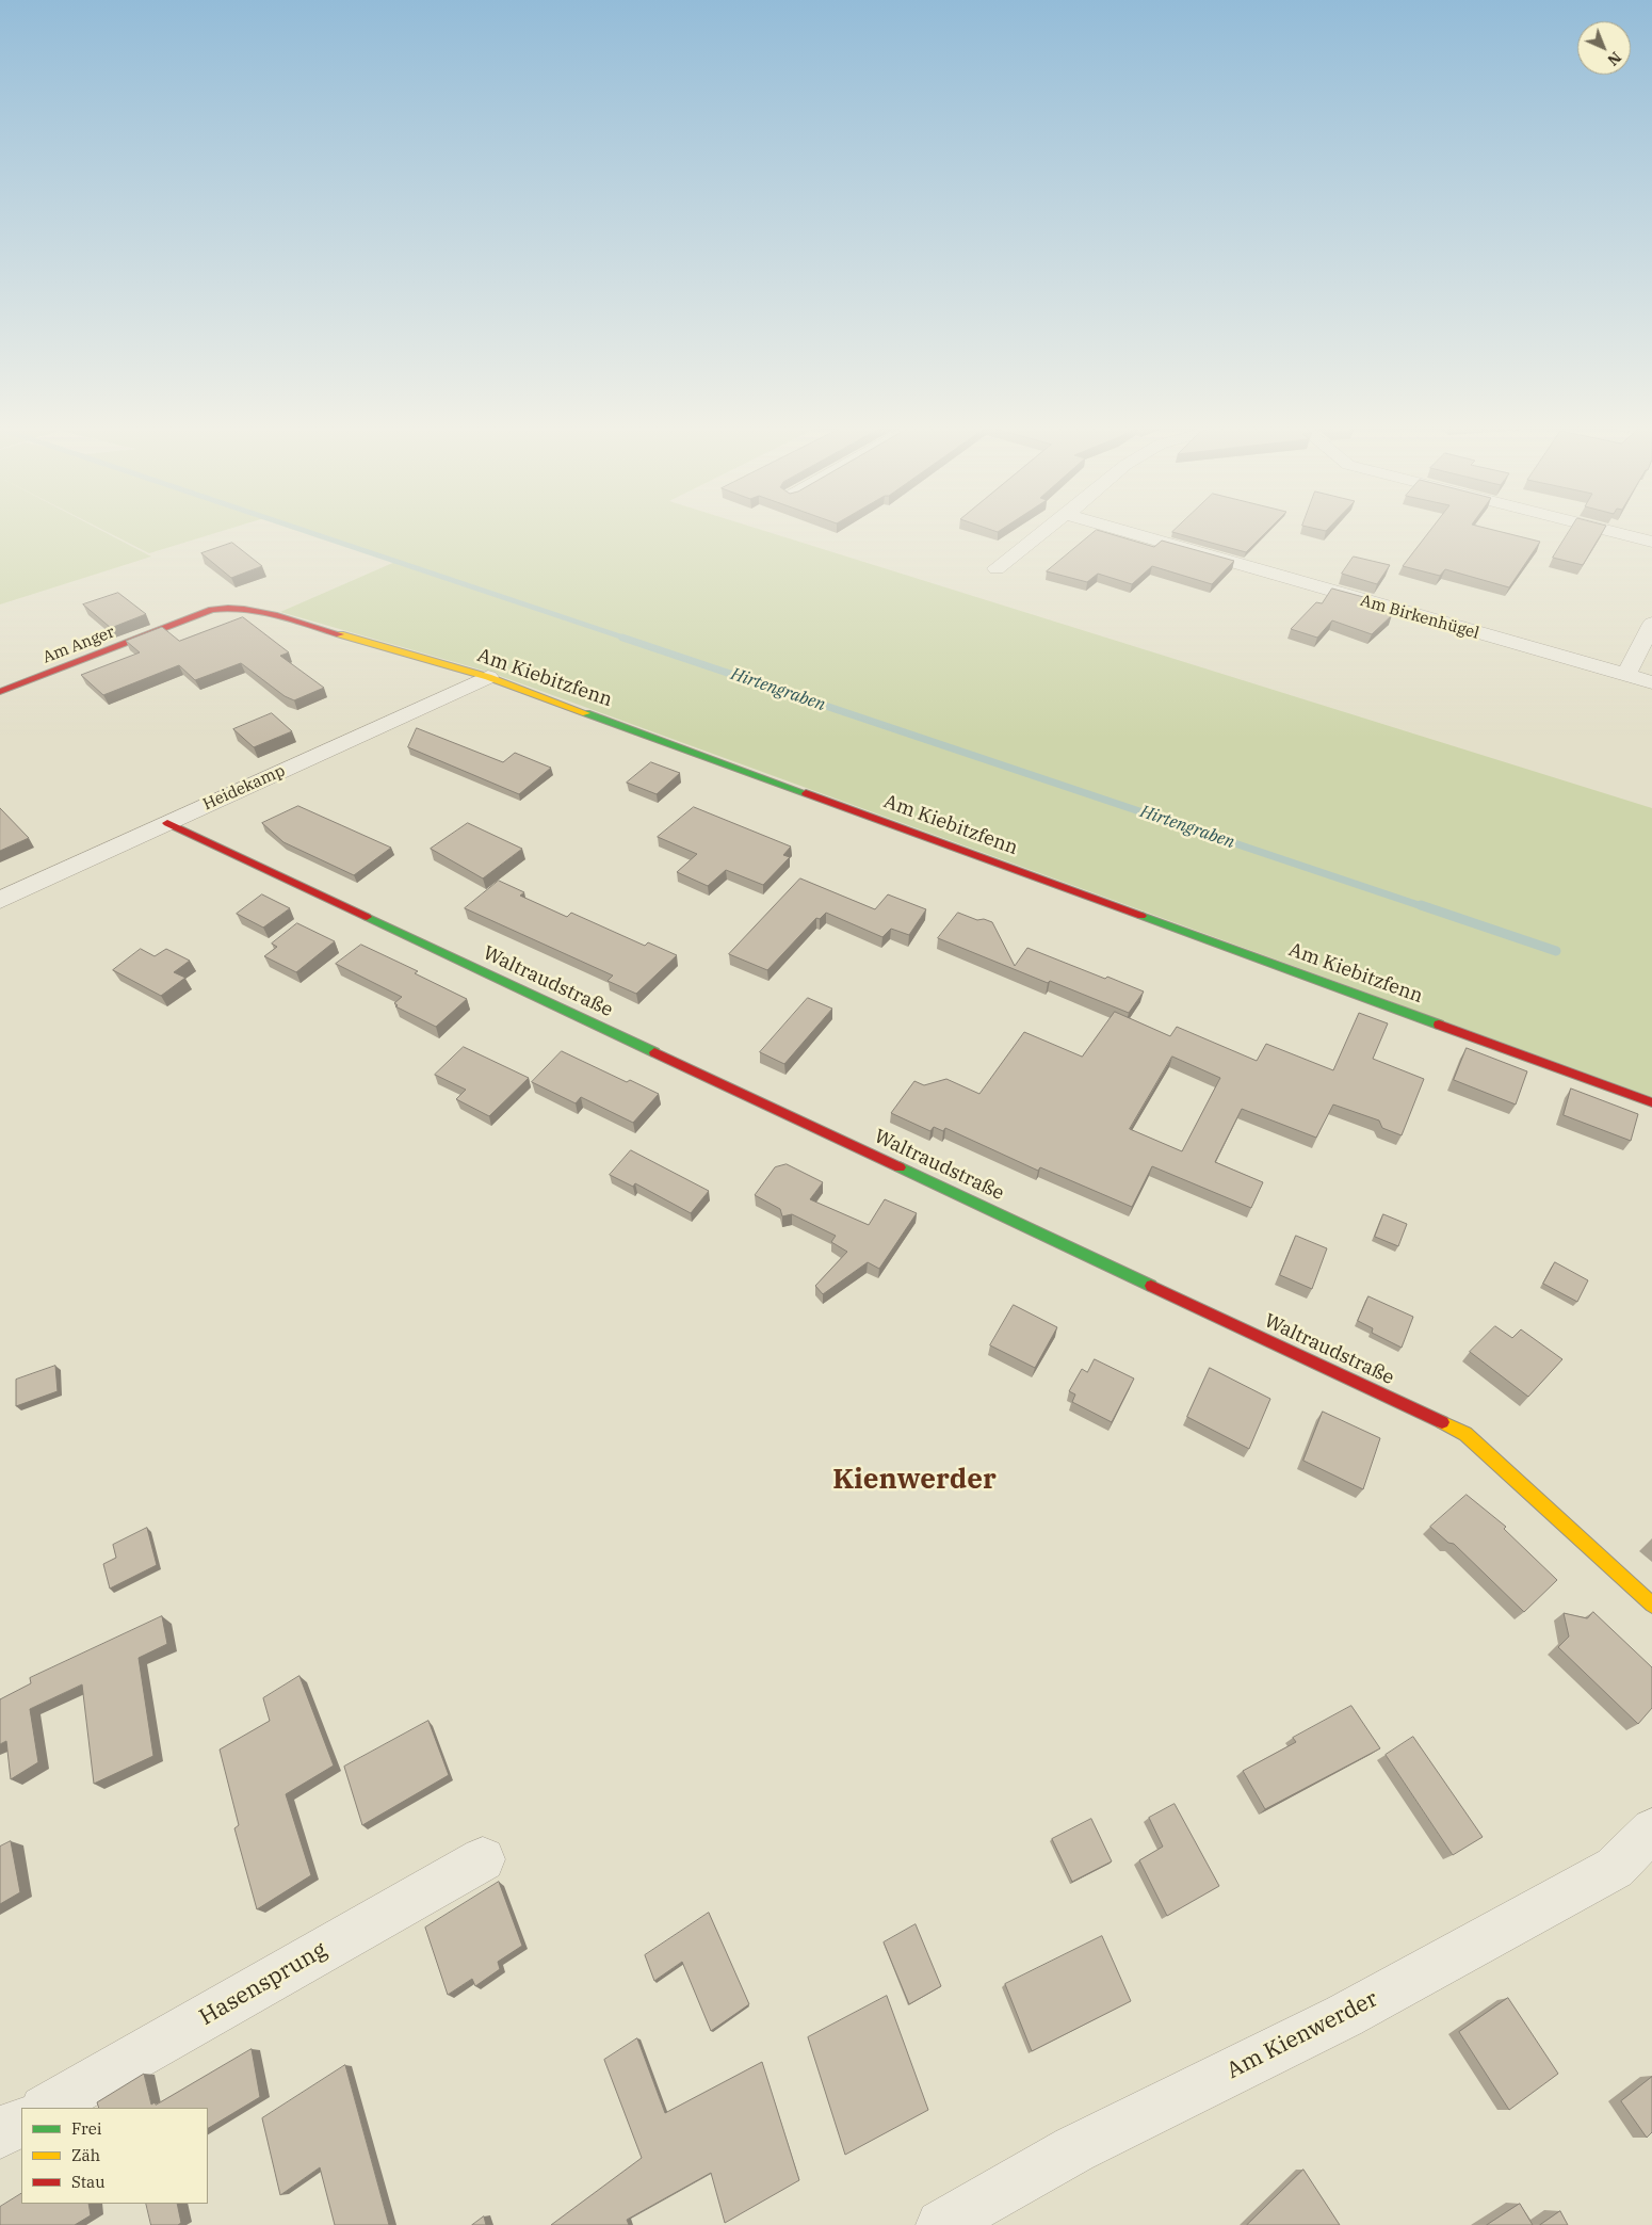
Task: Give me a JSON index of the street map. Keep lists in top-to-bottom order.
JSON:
{
  "streets": {
    "street": [
      "Am Birkenhügel",
      "Am Anger",
      "Am Kiebitzfenn",
      "Heidekamp",
      "Waltraudstraße",
      "Hasensprung",
      "Am Kienwerder"
    ]
  },
  "crossings": [
    ["Am Anger", "Am Kiebitzfenn"],
    ["Am Kiebitzfenn", "Heidekamp"],
    ["Heidekamp", "Waltraudstraße"]
  ],
  "districts": ["Kienwerder"],
  "water": ["Hirtengraben"],
  "legend": ["Frei", "Zäh", "Stau"],
  "north": "bottom right"
}
